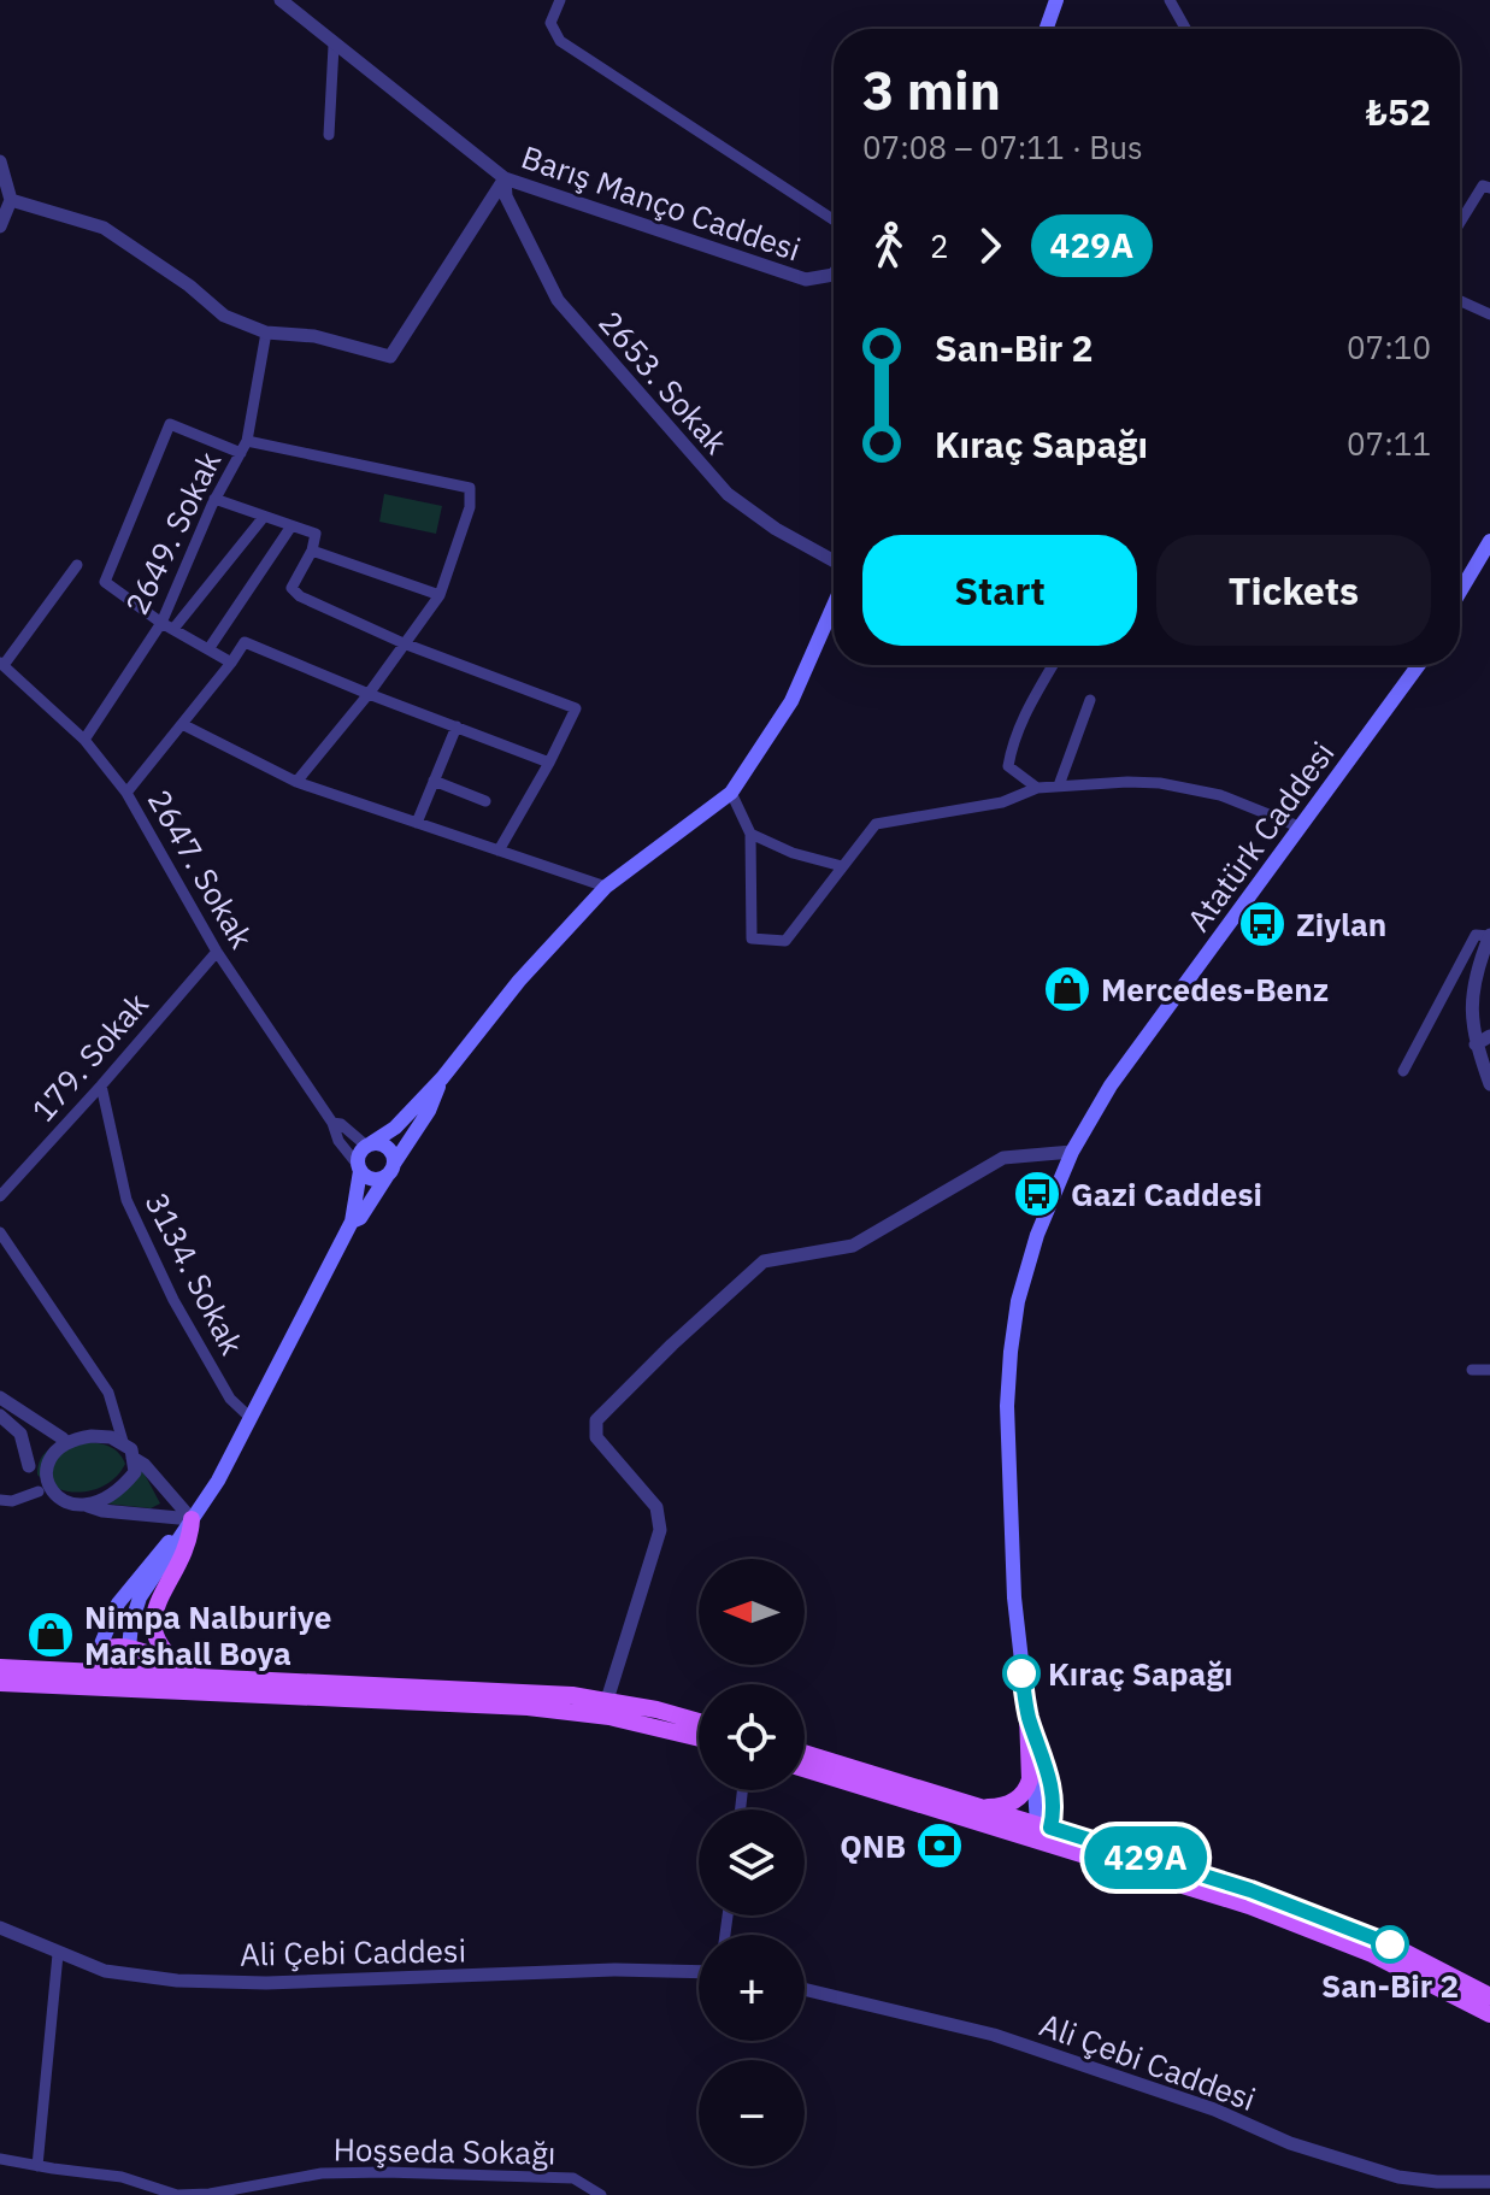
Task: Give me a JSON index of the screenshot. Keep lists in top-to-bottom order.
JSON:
{
  "streets": {
    "main road": ["Atatürk Caddesi"],
    "street": [
      "Barış Manço Caddesi",
      "2653. Sokak",
      "2649. Sokak",
      "2647. Sokak",
      "179. Sokak",
      "3134. Sokak",
      "Ali Çebi Caddesi",
      "Hoşseda Sokağı"
    ]
  },
  "crossings": [
    ["Barış Manço Caddesi", "2653. Sokak"],
    ["2649. Sokak", "2647. Sokak"],
    ["2647. Sokak", "179. Sokak"],
    ["179. Sokak", "3134. Sokak"]
  ],
  "places": {
    "bus stop": ["Ziylan", "Gazi Caddesi"],
    "shop": ["Mercedes-Benz", "Nimpa Nalburiye Marshall Boya"],
    "other": ["Kıraç Sapağı", "San-Bir 2"],
    "bank": ["QNB"]
  },
  "lines": ["bus line 429A"],
  "north": "left",
  "page": {
    "on_map": "429A",
    "heading": ["3 min", "07:08 – 07:11 · Bus", "₺52"],
    "legs": ["2", "429A"],
    "list": [
      {
        "name": "San-Bir 2",
        "value": "07:10"
      },
      {
        "name": "Kıraç Sapağı",
        "value": "07:11"
      }
    ],
    "buttons": ["Start", "Tickets"],
    "map_buttons": ["+", "−"]
  }
}
